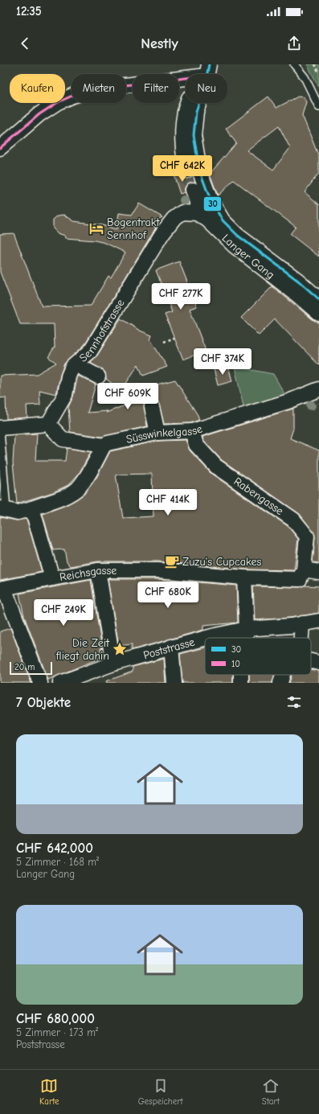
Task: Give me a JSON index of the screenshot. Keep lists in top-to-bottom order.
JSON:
{
  "streets": {
    "street": [
      "Langer Gang",
      "Sennhofstrasse",
      "Süsswinkelgasse",
      "Rabengasse",
      "Reichsgasse",
      "Poststrasse"
    ]
  },
  "crossings": [
    ["Langer Gang", "Sennhofstrasse"],
    ["Süsswinkelgasse", "Rabengasse"],
    ["Rabengasse", "Reichsgasse"]
  ],
  "places": {
    "hotel": ["Bogentrakt Sennhof"],
    "cafe": ["Zuzu's Cupcakes"],
    "place": ["Die Zeit fliegt dahin"]
  },
  "lines": ["transit line 30", "transit line 10"],
  "legend": ["30", "10"],
  "scale_bar": "20 m",
  "page": {
    "status": "12:35",
    "header": "Nestly",
    "chip": [
      "Kaufen",
      "Mieten",
      "Filter",
      "Neu"
    ],
    "price": [
      "CHF 642K",
      "CHF 277K",
      "CHF 374K",
      "CHF 609K",
      "CHF 414K",
      "CHF 680K",
      "CHF 249K"
    ],
    "scale": "20 m",
    "heading": "7 Objekte",
    "list": [
      {
        "name": "CHF 642,000",
        "note": "5 Zimmer · 168 m² · Langer Gang"
      },
      {
        "name": "CHF 680,000",
        "note": "5 Zimmer · 173 m² · Poststrasse"
      }
    ],
    "tabs": ["Karte", "Gespeichert", "Start"]
  }
}
